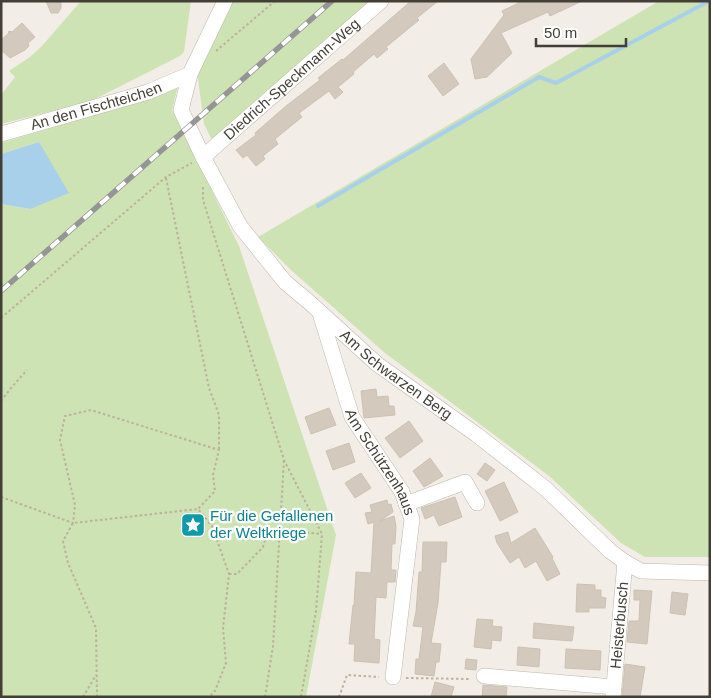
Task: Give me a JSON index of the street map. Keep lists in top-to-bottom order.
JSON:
{
  "streets": {
    "street": [
      "Diedrich-Speckmann-Weg",
      "An den Fischteichen",
      "Am Schwarzen Berg",
      "Am Schützenhaus",
      "Heisterbusch"
    ]
  },
  "crossings": [
    ["Diedrich-Speckmann-Weg", "Am Schwarzen Berg"],
    ["An den Fischteichen", "Am Schwarzen Berg"],
    ["Am Schwarzen Berg", "Am Schützenhaus"],
    ["Am Schwarzen Berg", "Heisterbusch"]
  ],
  "places": {
    "place": ["Für die Gefallenen der Weltkriege"]
  },
  "scale_bar": "50 m"
}
